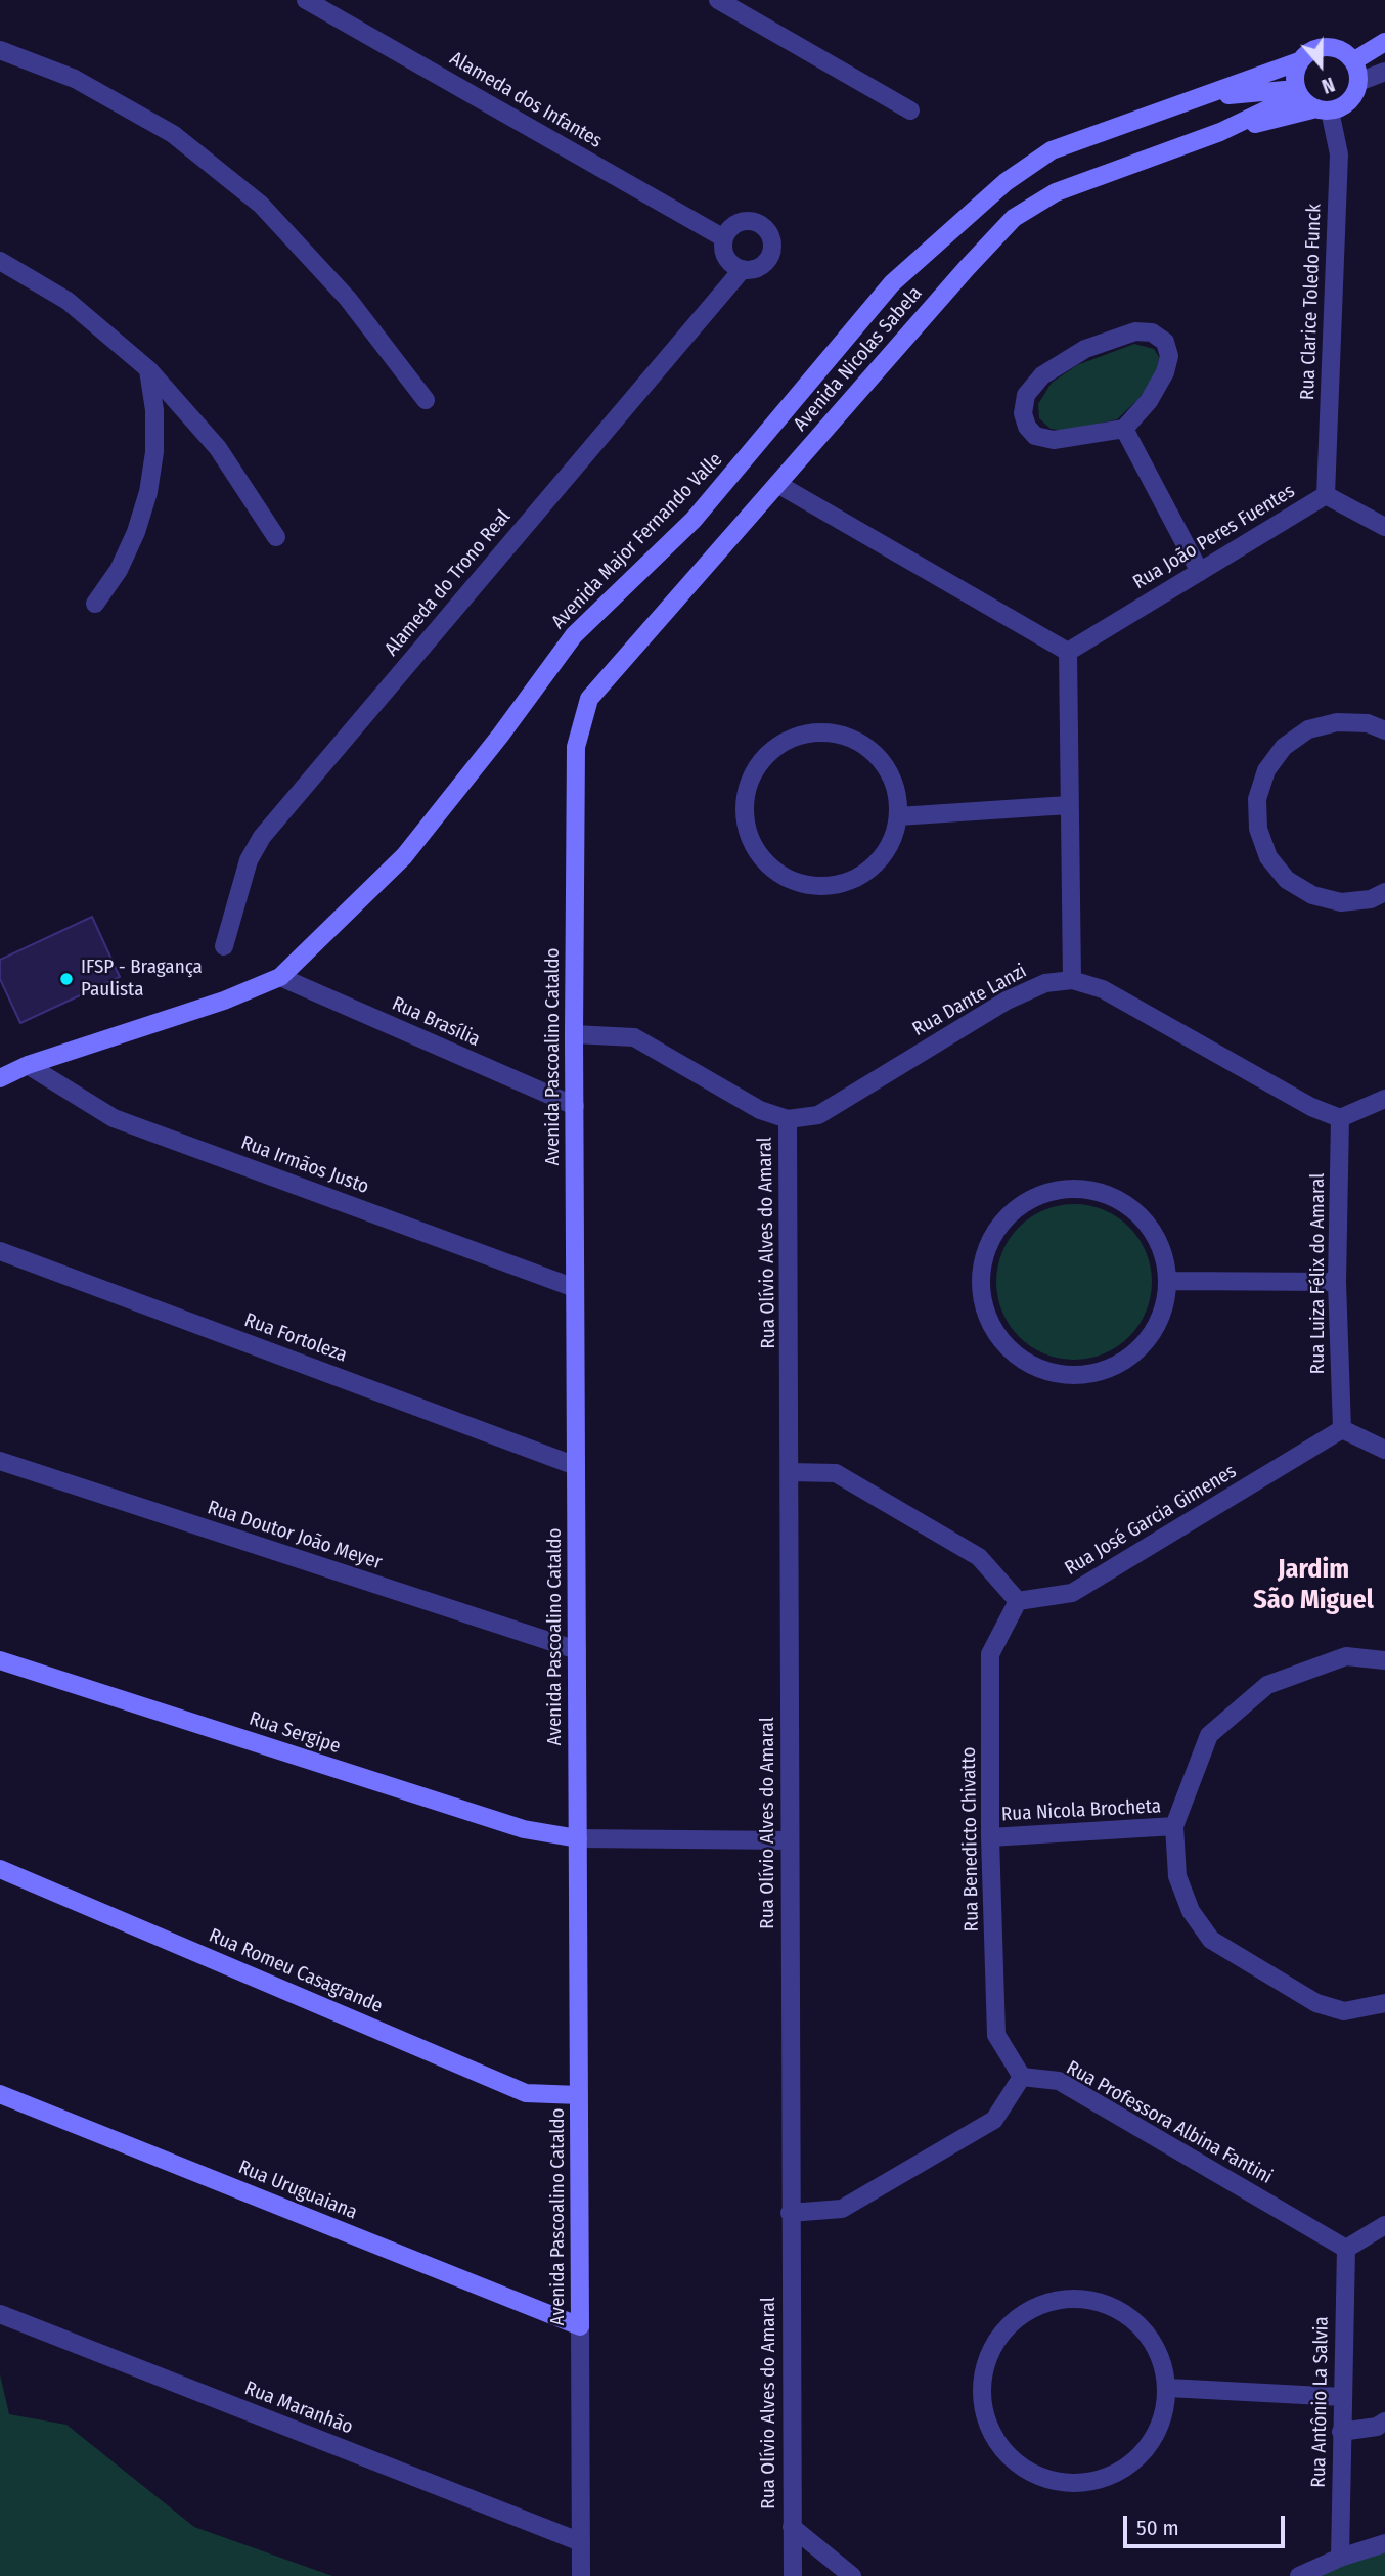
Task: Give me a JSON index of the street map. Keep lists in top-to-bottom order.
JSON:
{
  "streets": {
    "street": [
      "Alameda dos Infantes",
      "Rua Clarice Toledo Funck",
      "Avenida Nicolas Sabela",
      "Rua João Peres Fuentes",
      "Avenida Major Fernando Valle",
      "Alameda do Trono Real",
      "Rua Dante Lanzi",
      "Rua Brasília",
      "Avenida Pascoalino Cataldo",
      "Rua Irmãos Justo",
      "Rua Olívio Alves do Amaral",
      "Rua Luiza Félix do Amaral",
      "Rua Fortoleza",
      "Rua José Garcia Gimenes",
      "Rua Doutor João Meyer",
      "Rua Sergipe",
      "Rua Nicola Brocheta",
      "Rua Benedicto Chivatto",
      "Rua Romeu Casagrande",
      "Rua Professora Albina Fantini",
      "Rua Uruguaiana",
      "Rua Antônio La Salvia",
      "Rua Maranhão"
    ]
  },
  "crossings": [
    ["Alameda dos Infantes", "Alameda do Trono Real"],
    ["Rua Clarice Toledo Funck", "Avenida Nicolas Sabela"],
    ["Rua Clarice Toledo Funck", "Rua João Peres Fuentes"],
    ["Rua Clarice Toledo Funck", "Avenida Major Fernando Valle"],
    ["Avenida Nicolas Sabela", "Avenida Major Fernando Valle"],
    ["Avenida Nicolas Sabela", "Avenida Pascoalino Cataldo"],
    ["Avenida Major Fernando Valle", "Rua Brasília"],
    ["Avenida Major Fernando Valle", "Rua Irmãos Justo"],
    ["Rua Dante Lanzi", "Rua Olívio Alves do Amaral"],
    ["Rua Dante Lanzi", "Rua Luiza Félix do Amaral"],
    ["Rua Brasília", "Avenida Pascoalino Cataldo"],
    ["Avenida Pascoalino Cataldo", "Rua Irmãos Justo"],
    ["Avenida Pascoalino Cataldo", "Rua Fortoleza"],
    ["Avenida Pascoalino Cataldo", "Rua Doutor João Meyer"],
    ["Avenida Pascoalino Cataldo", "Rua Sergipe"],
    ["Avenida Pascoalino Cataldo", "Rua Romeu Casagrande"],
    ["Avenida Pascoalino Cataldo", "Rua Uruguaiana"],
    ["Avenida Pascoalino Cataldo", "Rua Maranhão"],
    ["Rua Luiza Félix do Amaral", "Rua José Garcia Gimenes"],
    ["Rua José Garcia Gimenes", "Rua Benedicto Chivatto"],
    ["Rua Nicola Brocheta", "Rua Benedicto Chivatto"],
    ["Rua Benedicto Chivatto", "Rua Professora Albina Fantini"],
    ["Rua Professora Albina Fantini", "Rua Antônio La Salvia"]
  ],
  "districts": ["Jardim São Miguel"],
  "places": ["IFSP - Bragança Paulista"],
  "scale_bar": "50 m",
  "north": "bottom"
}
